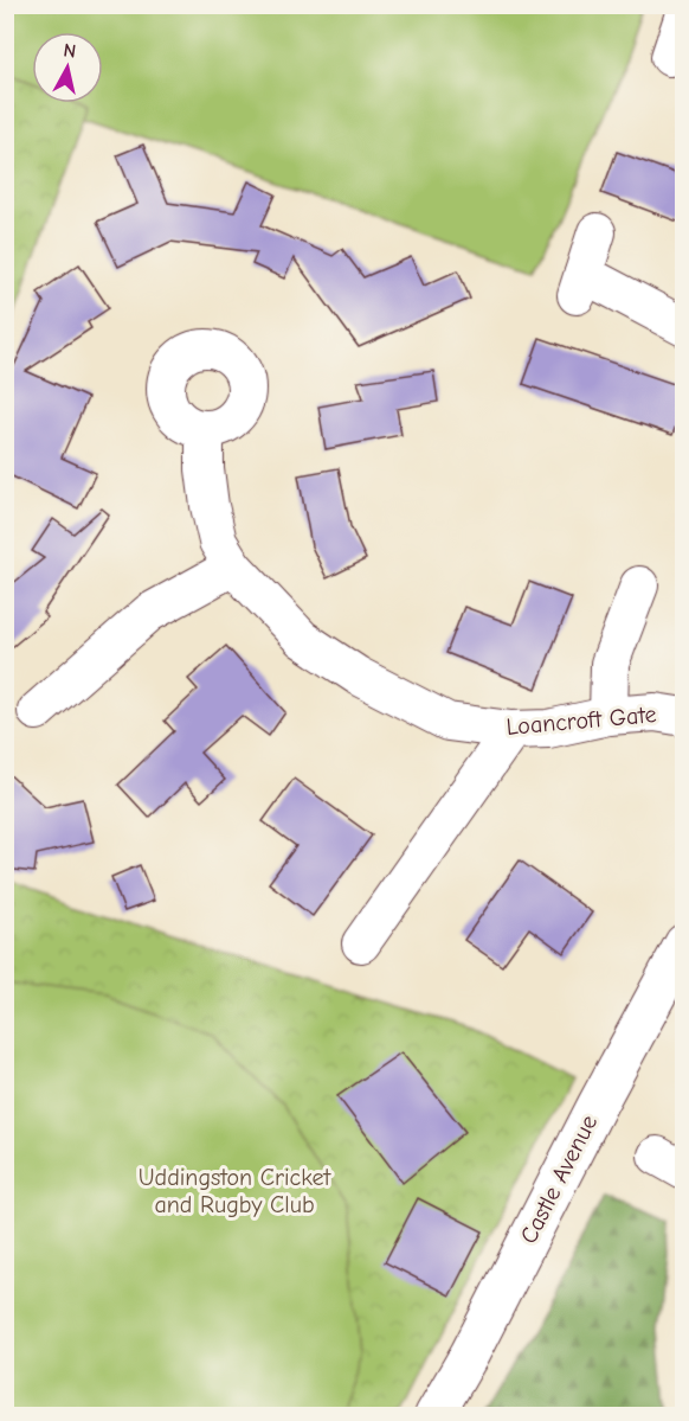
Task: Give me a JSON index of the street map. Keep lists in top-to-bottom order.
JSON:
{
  "streets": {
    "street": ["Loancroft Gate", "Castle Avenue"]
  },
  "parks": ["Uddingston Cricket and Rugby Club"],
  "north": "top"
}
